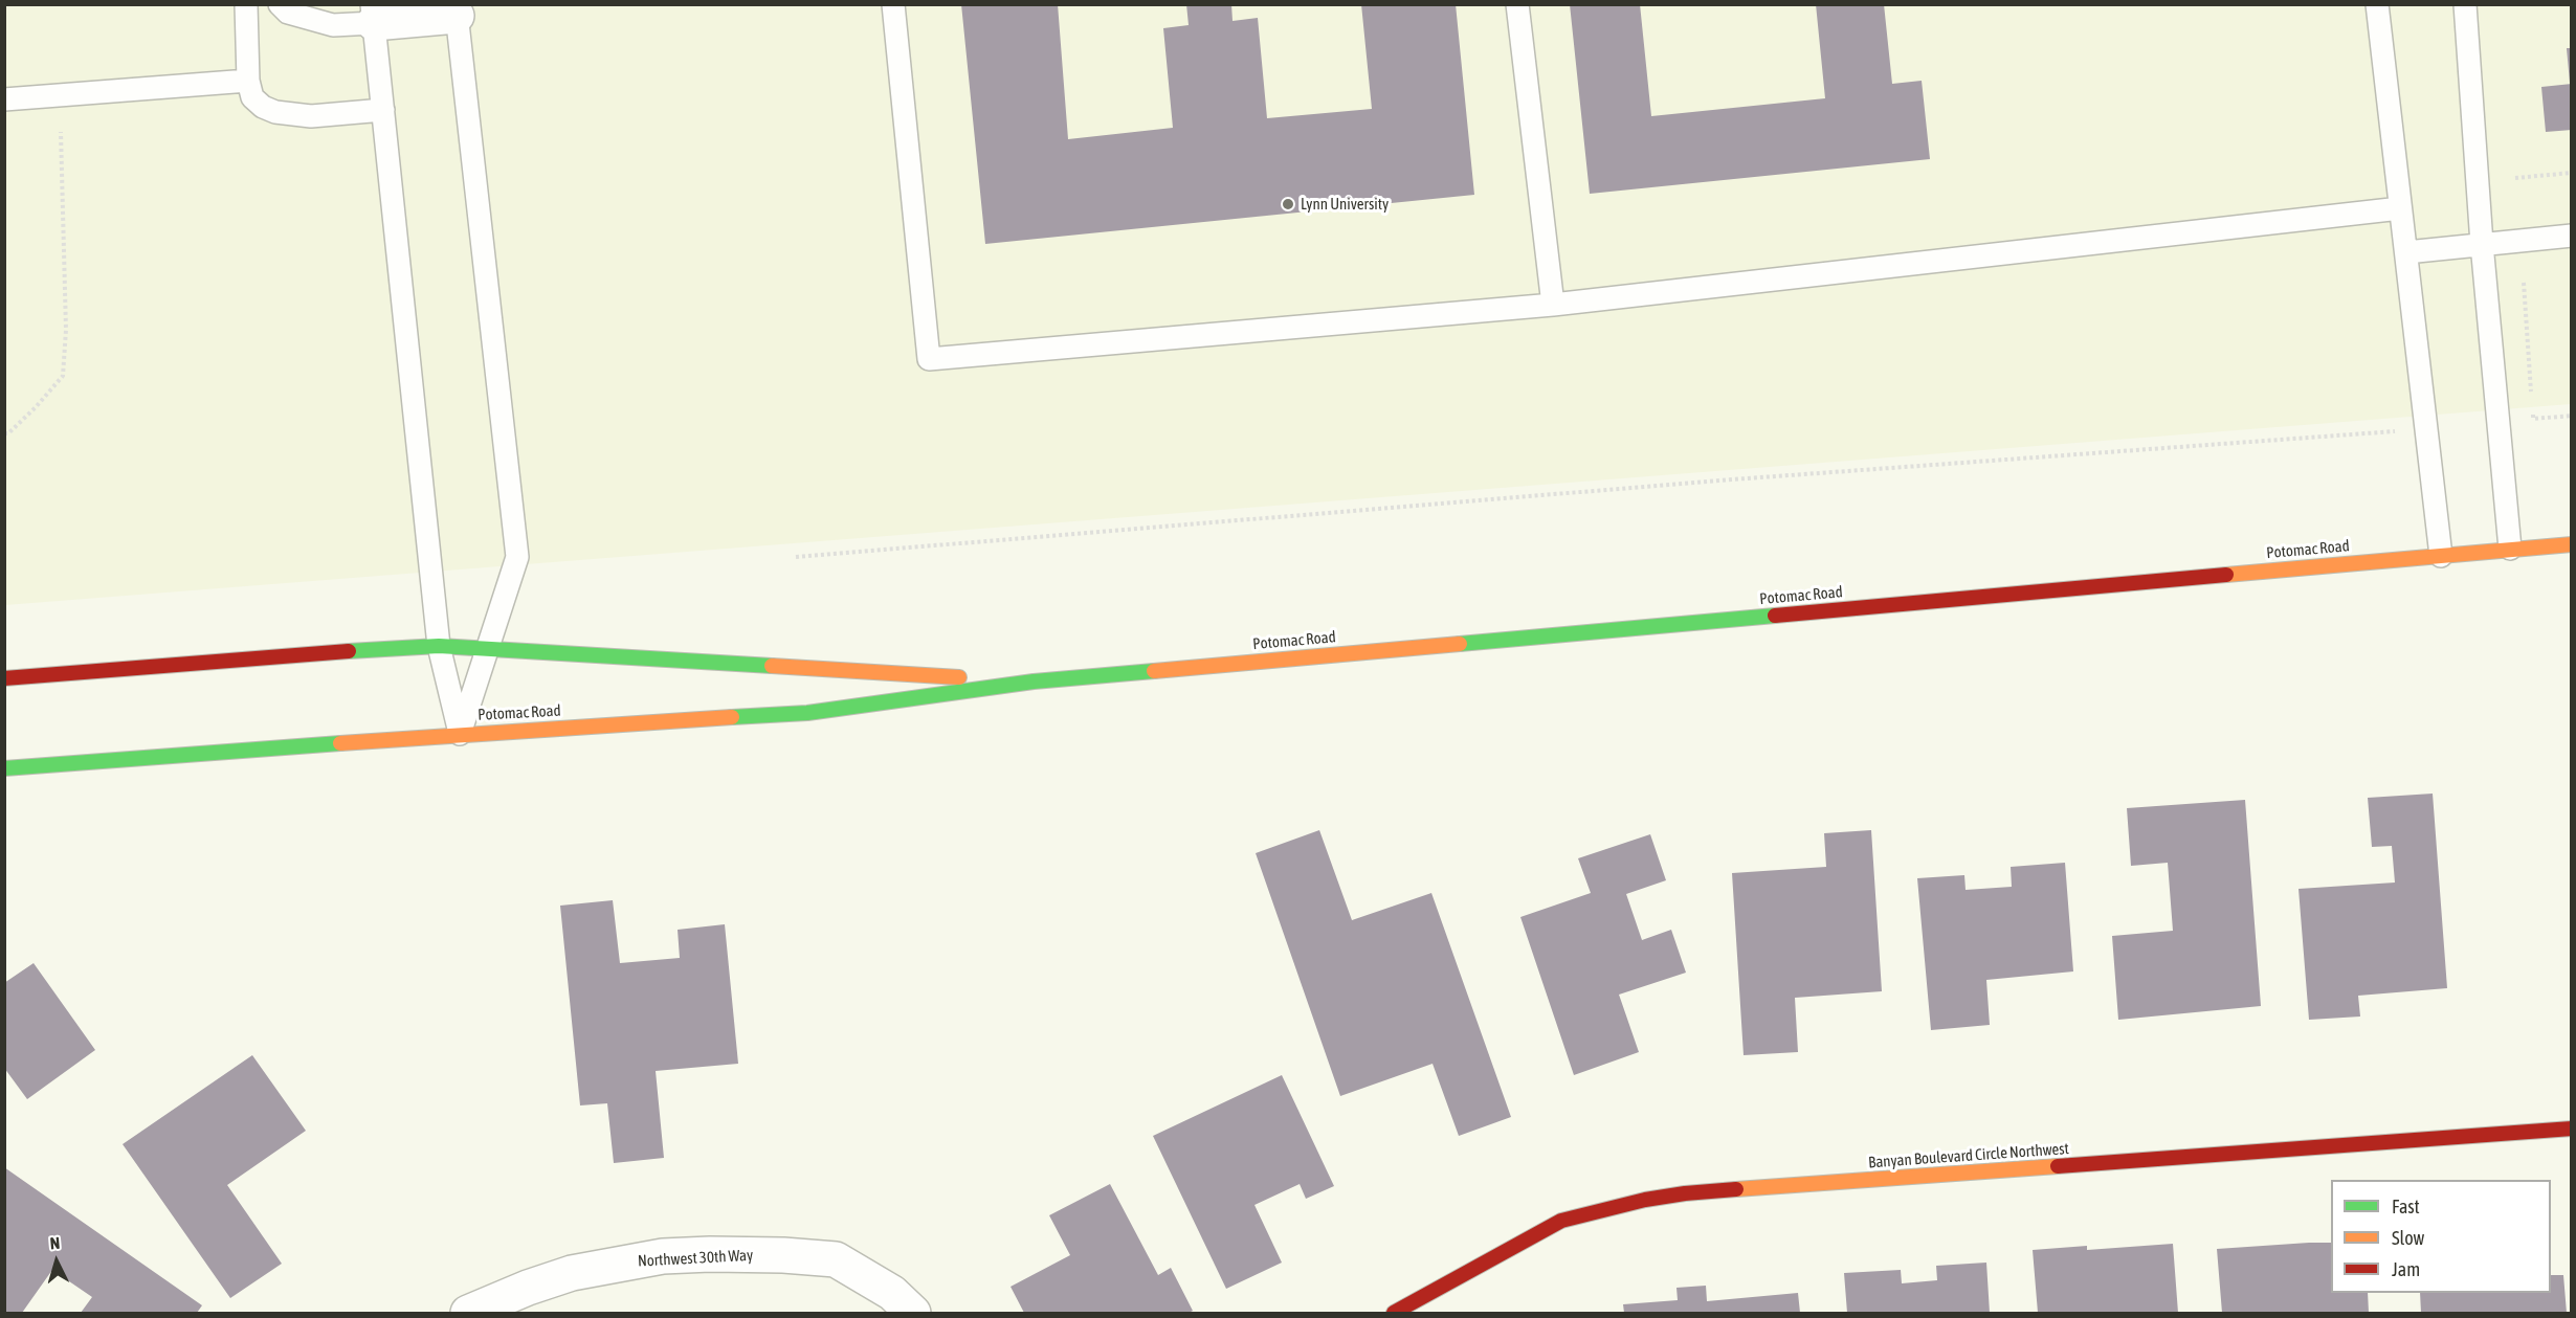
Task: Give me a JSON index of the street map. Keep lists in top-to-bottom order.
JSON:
{
  "streets": {
    "street": ["Potomac Road", "Banyan Boulevard Circle Northwest", "Northwest 30th Way"]
  },
  "places": ["Lynn University"],
  "legend": ["Fast", "Slow", "Jam"],
  "north": "top"
}
